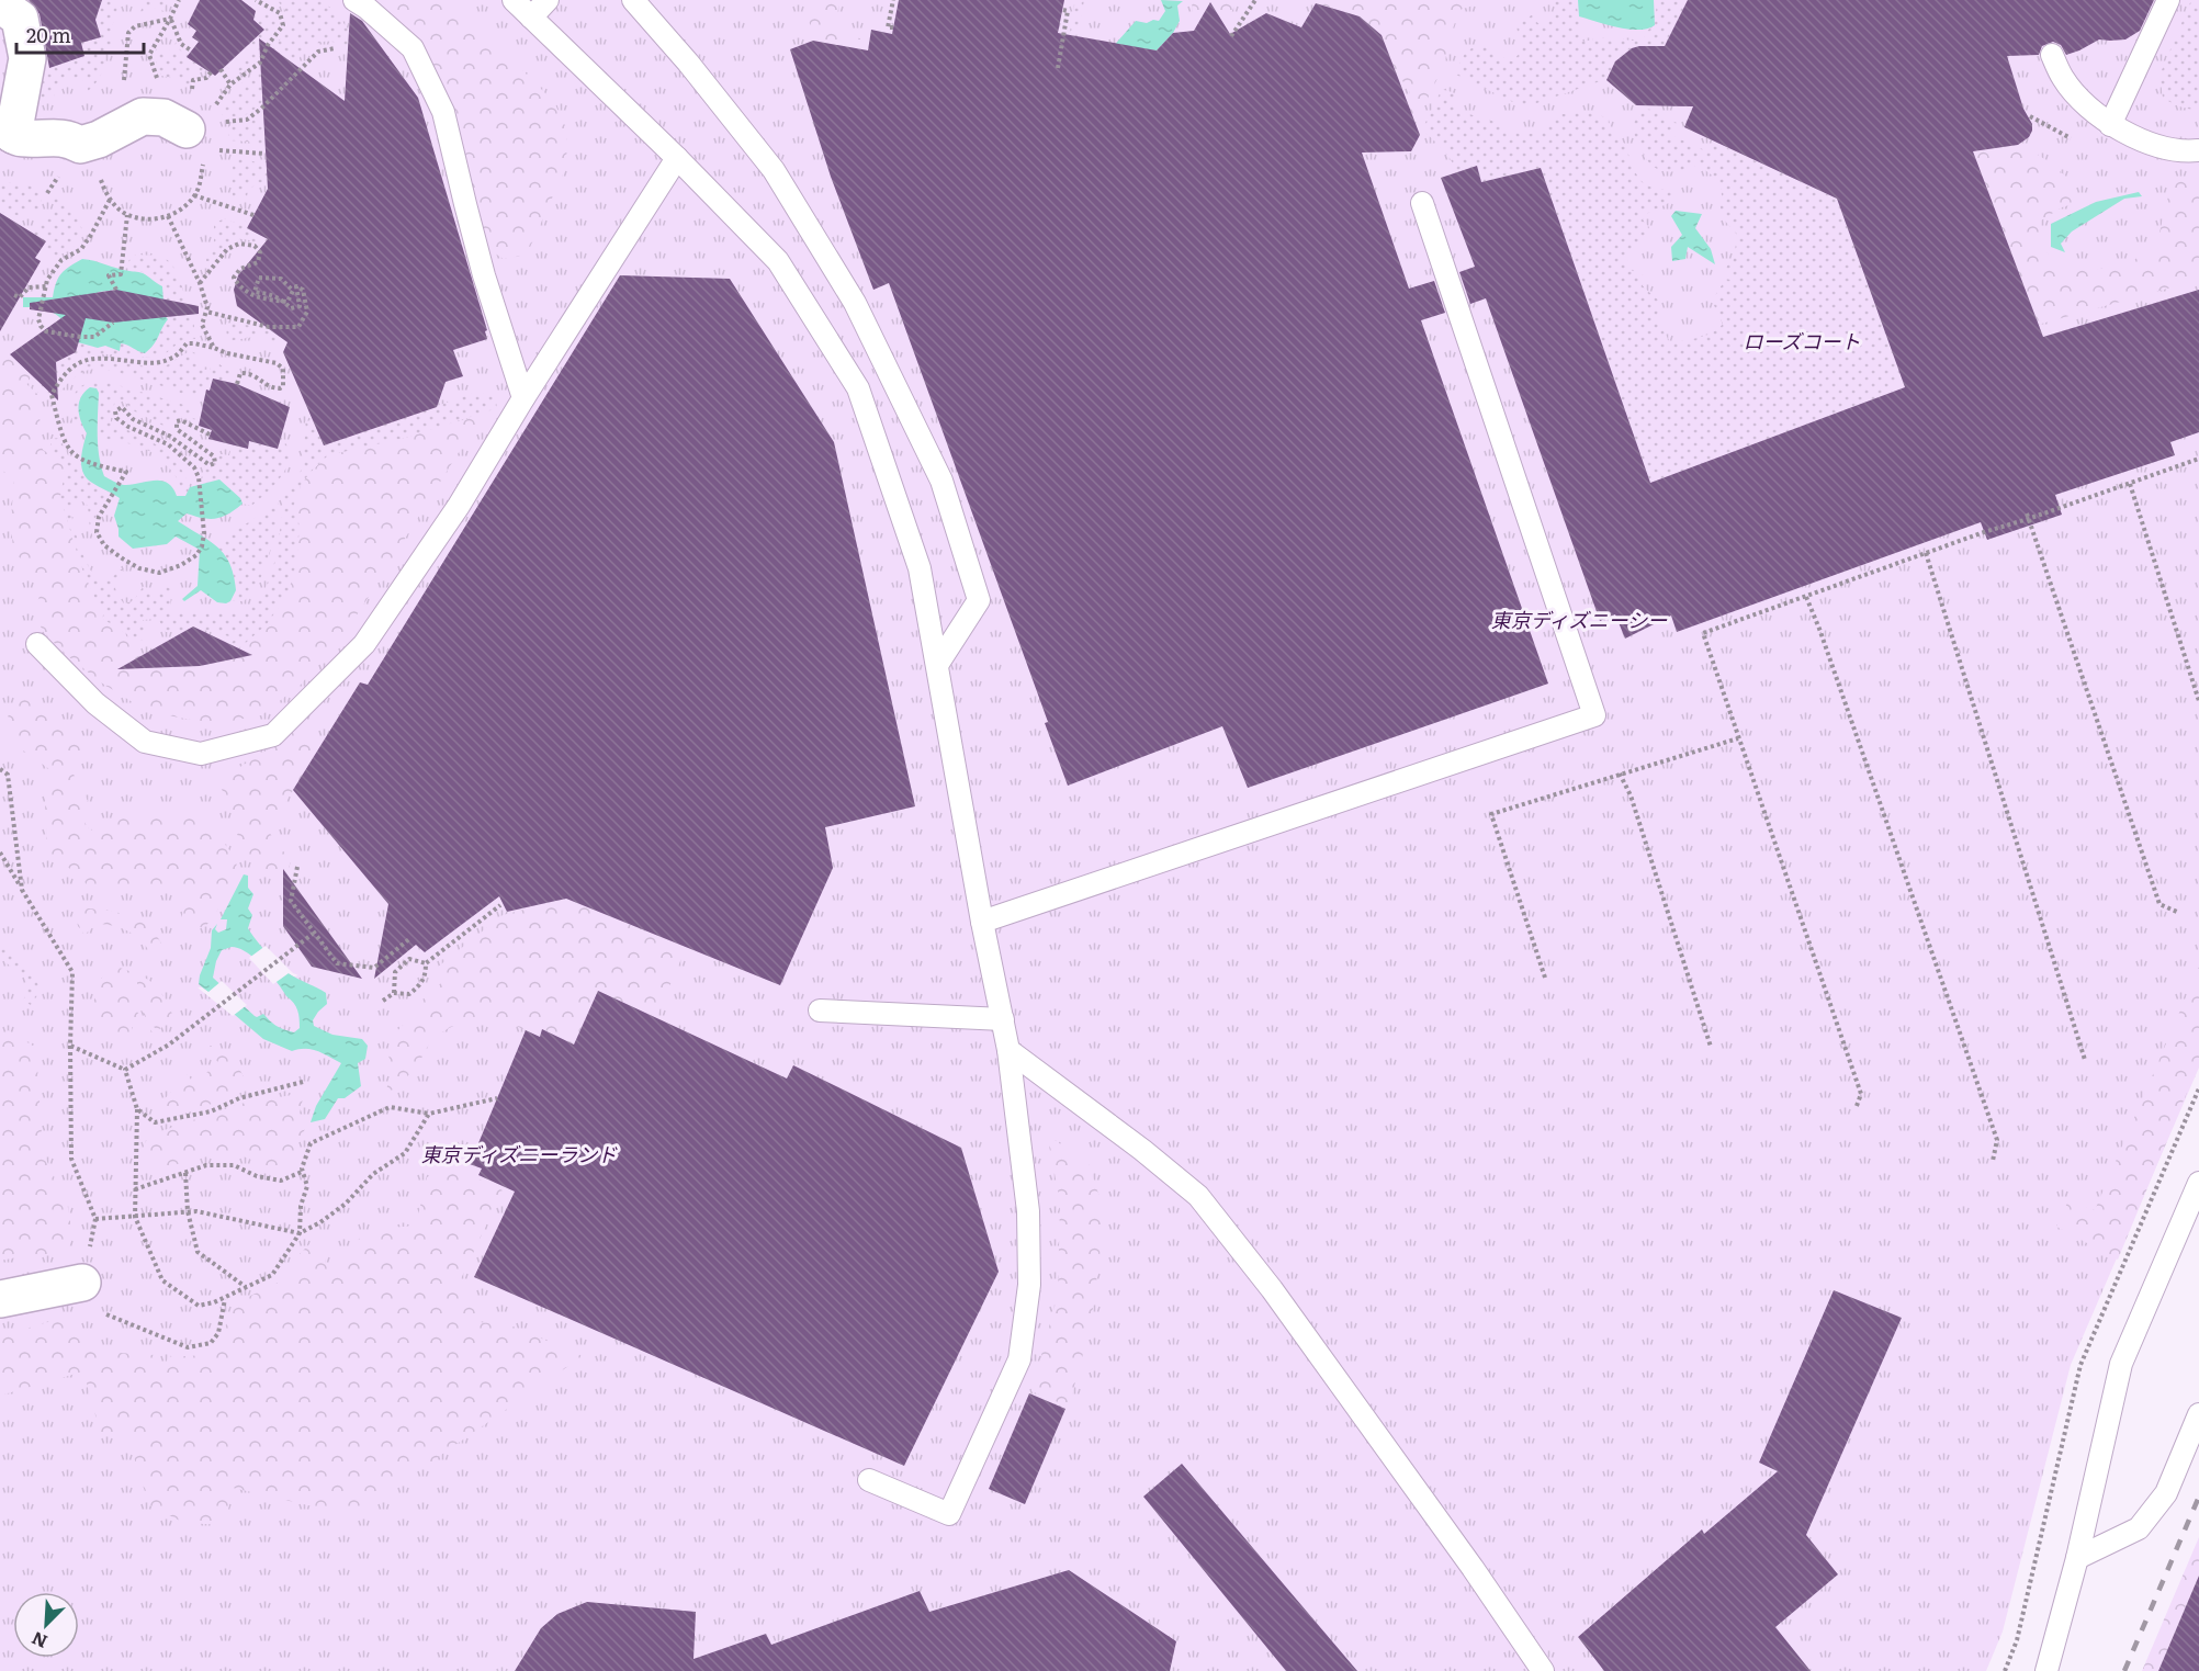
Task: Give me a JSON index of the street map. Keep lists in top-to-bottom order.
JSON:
{
  "parks": ["ローズコート", "東京ディズニーシー", "東京ディズニーランド"],
  "scale_bar": "20 m",
  "north": "bottom left"
}
